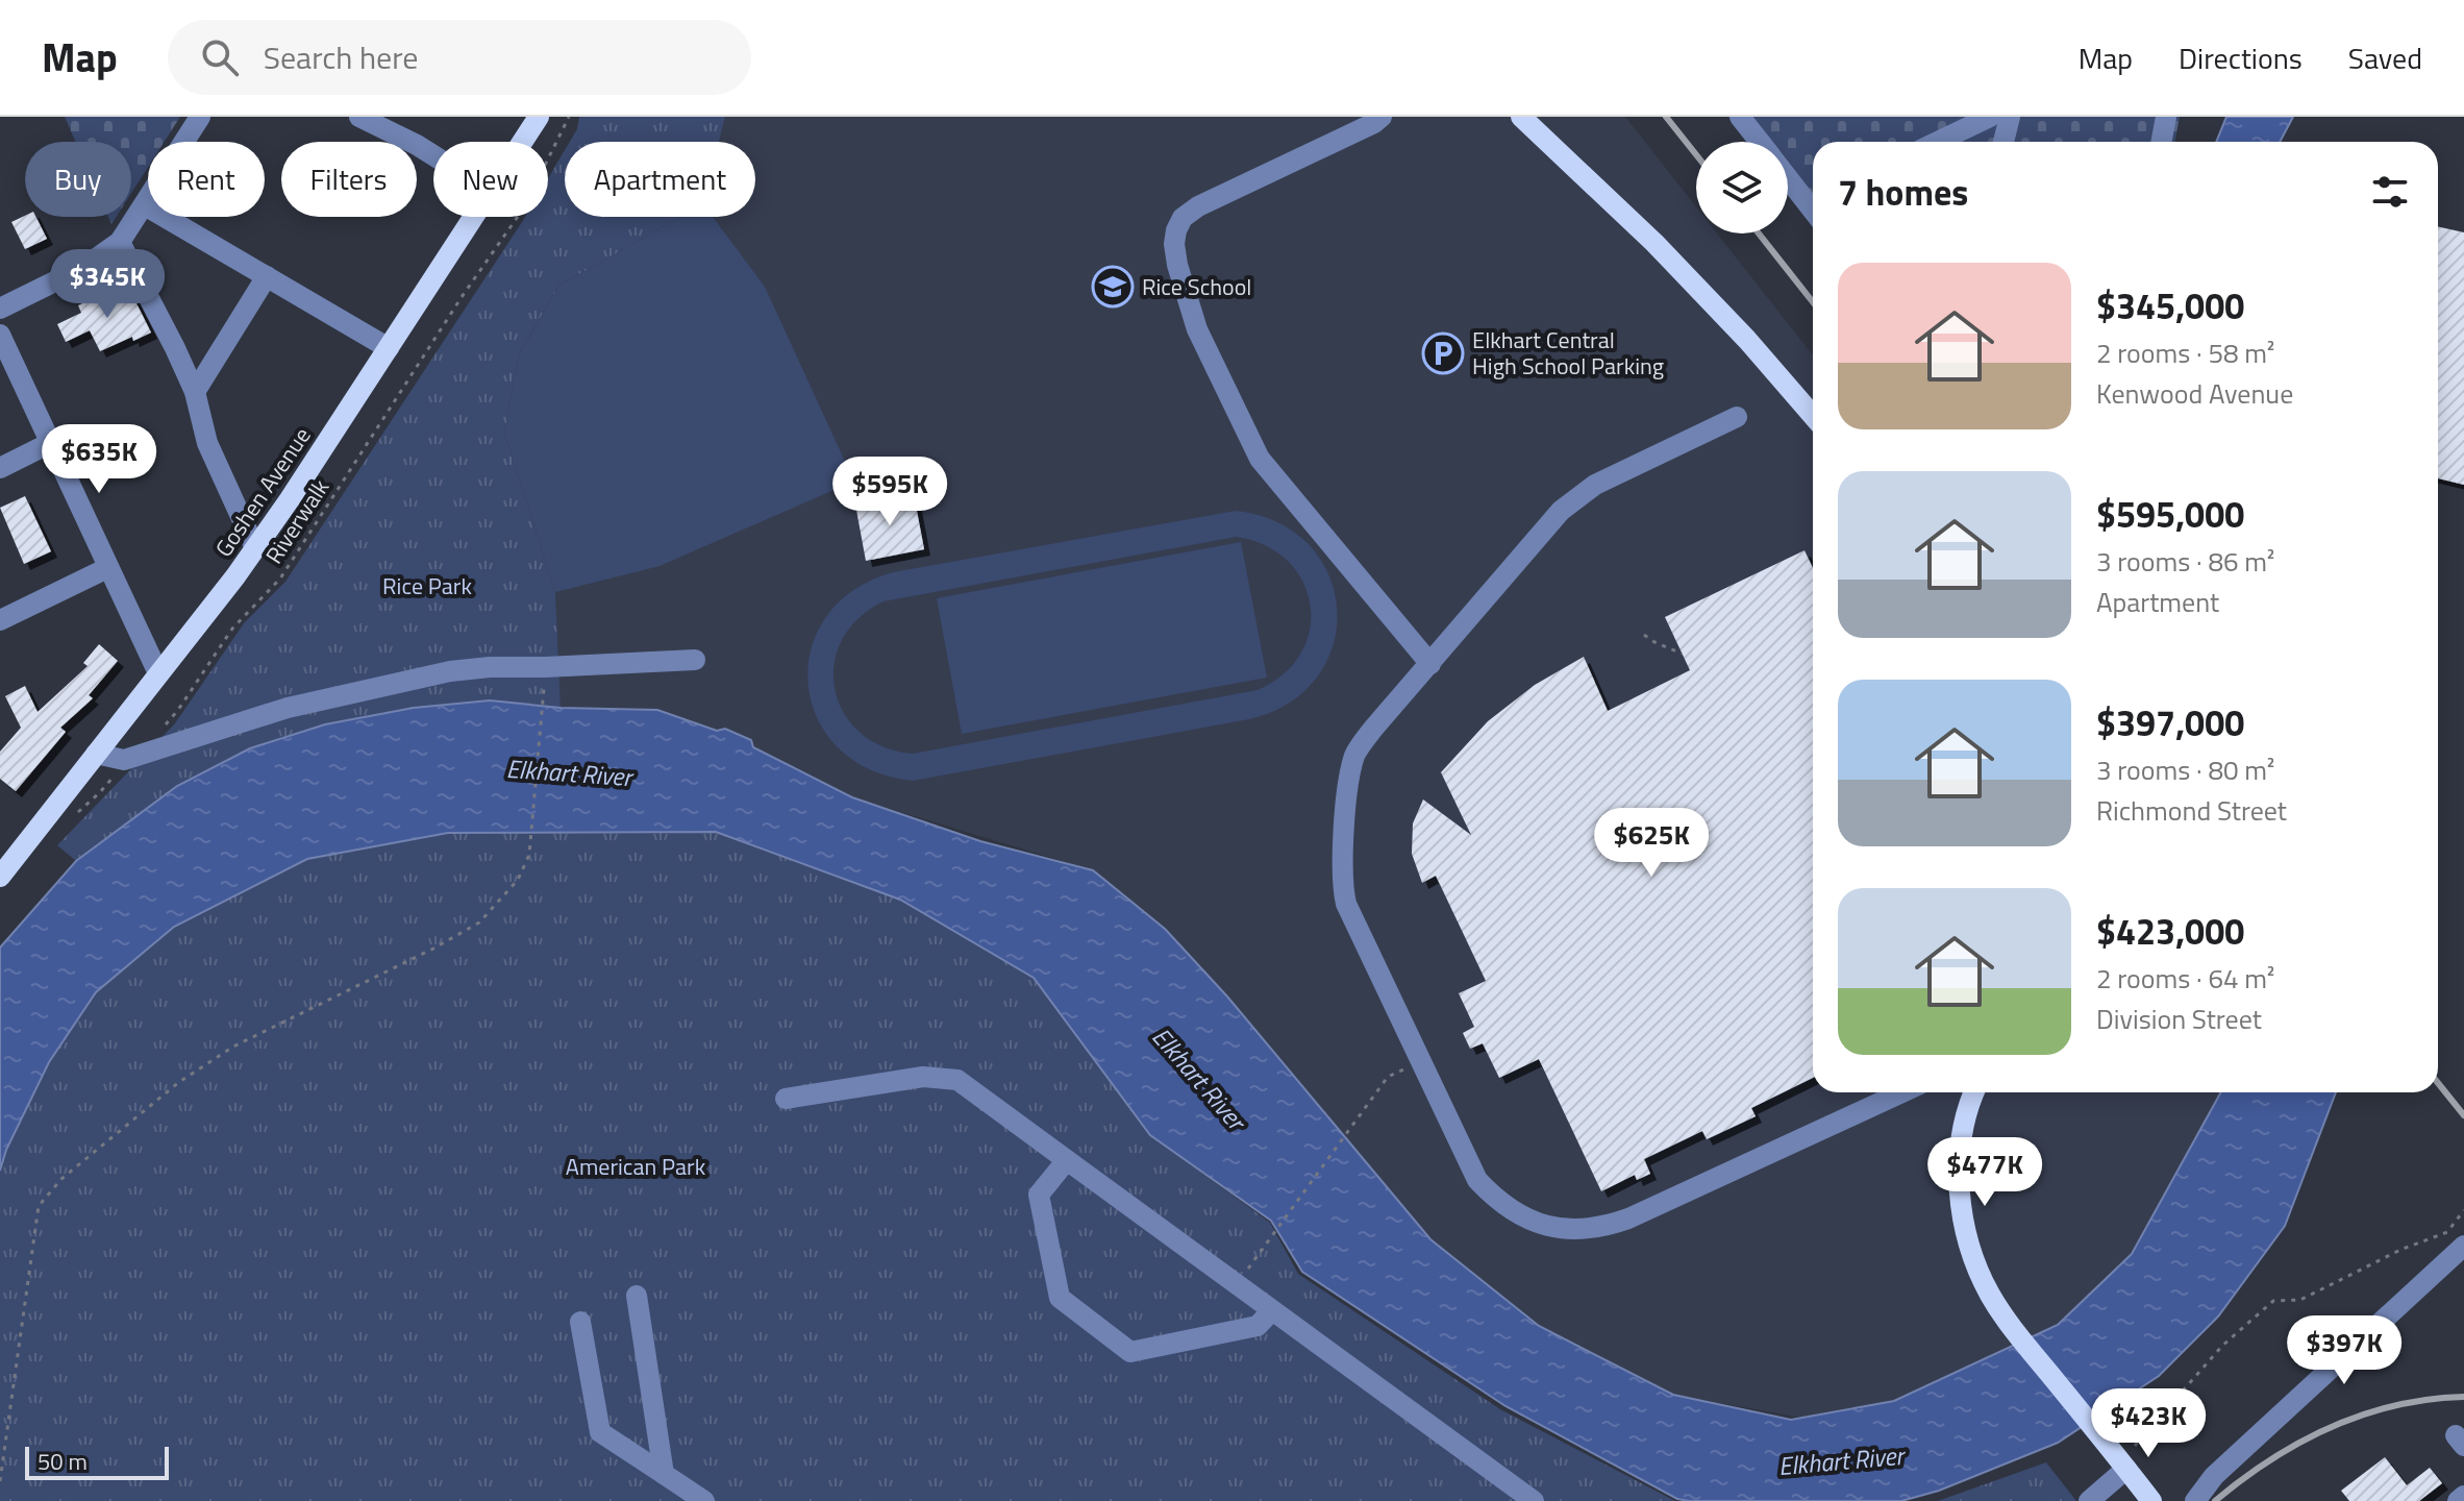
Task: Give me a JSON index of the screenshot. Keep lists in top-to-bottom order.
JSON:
{
  "streets": {
    "main road": ["Goshen Avenue"],
    "path": ["Riverwalk"]
  },
  "water": ["Elkhart River"],
  "parks": ["Rice Park", "American Park"],
  "places": {
    "school or university": ["Rice School"],
    "parking": ["Elkhart Central High School Parking"]
  },
  "scale_bar": "50 m",
  "page": {
    "header": "Map",
    "search": "Search here",
    "nav": ["Map", "Directions", "Saved"],
    "chip": [
      "Buy",
      "Rent",
      "Filters",
      "New",
      "Apartment"
    ],
    "heading": "7 homes",
    "list": [
      {
        "name": "$345,000",
        "note": "2 rooms · 58 m² · Kenwood Avenue"
      },
      {
        "name": "$595,000",
        "note": "3 rooms · 86 m² · Apartment"
      },
      {
        "name": "$397,000",
        "note": "3 rooms · 80 m² · Richmond Street"
      },
      {
        "name": "$423,000",
        "note": "2 rooms · 64 m² · Division Street"
      }
    ],
    "price": [
      "$345K",
      "$635K",
      "$595K",
      "$625K",
      "$477K",
      "$397K",
      "$423K"
    ],
    "scale": "50 m"
  }
}
